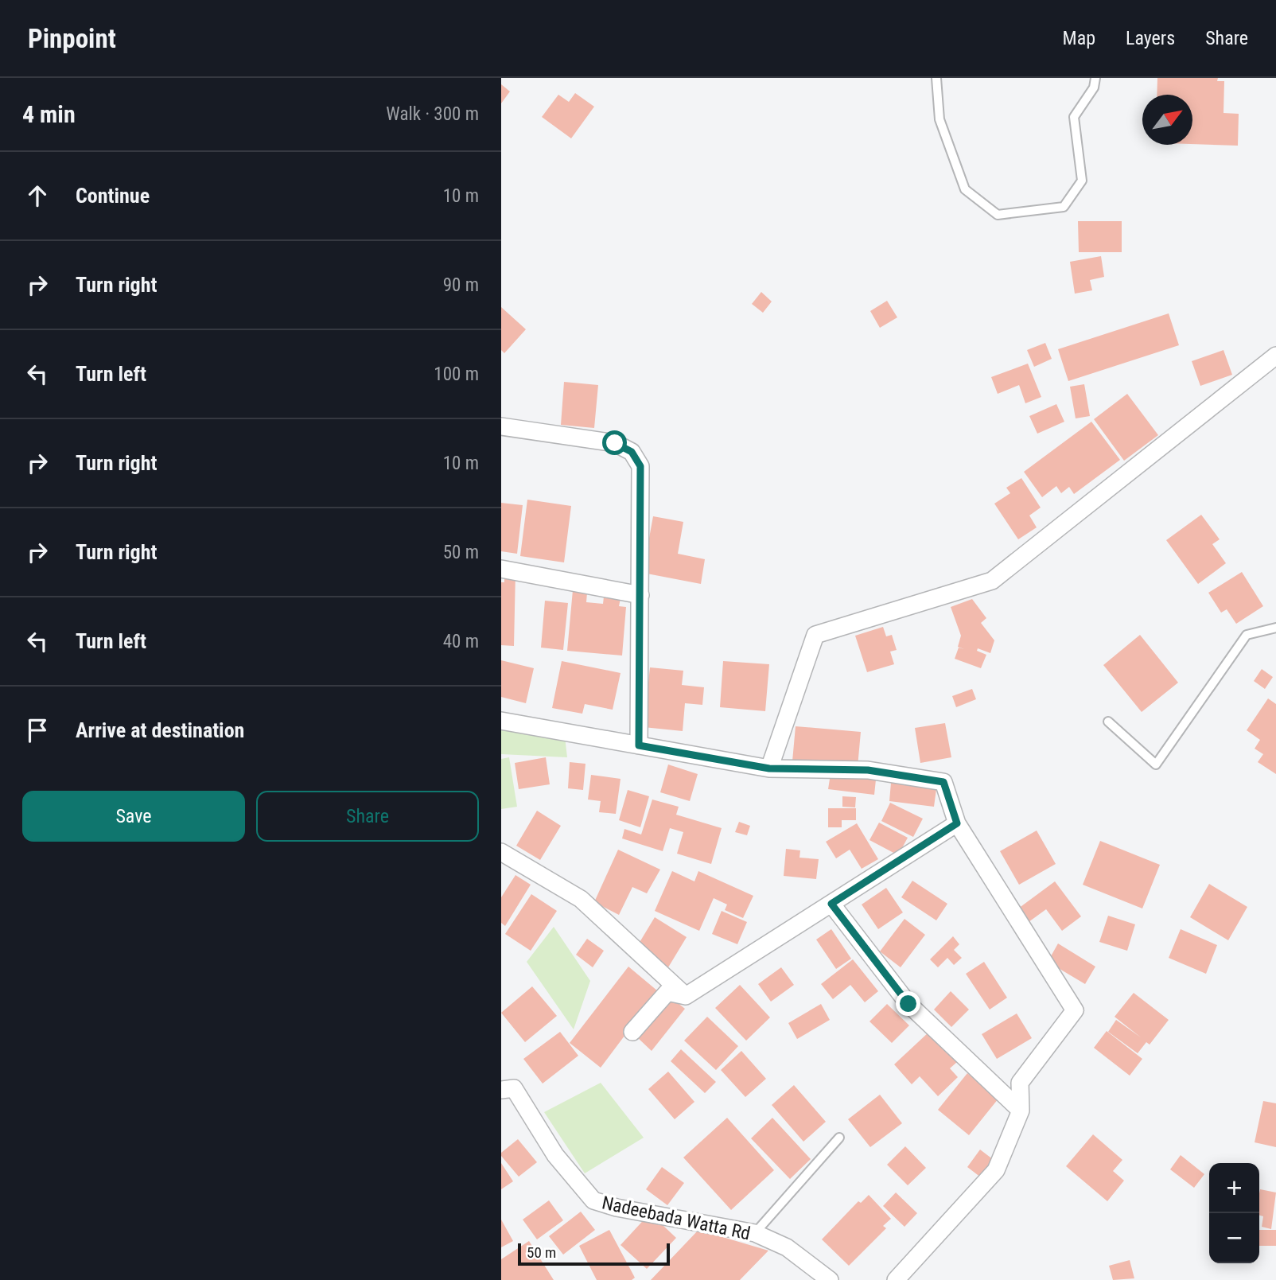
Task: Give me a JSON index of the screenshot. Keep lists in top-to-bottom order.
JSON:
{
  "streets": {
    "street": ["Nadeebada Watta Rd"]
  },
  "scale_bar": "50 m",
  "north": "top right",
  "page": {
    "header": "Pinpoint",
    "nav": ["Map", "Layers", "Share"],
    "heading": ["4 min", "Walk · 300 m"],
    "list": [
      ["Continue", "10 m"],
      ["Turn right", "90 m"],
      ["Turn left", "100 m"],
      ["Turn right", "10 m"],
      ["Turn right", "50 m"],
      ["Turn left", "40 m"],
      "Arrive at destination"
    ],
    "buttons": ["Save", "Share"],
    "map_buttons": ["+", "−"],
    "scale": "50 m"
  }
}
